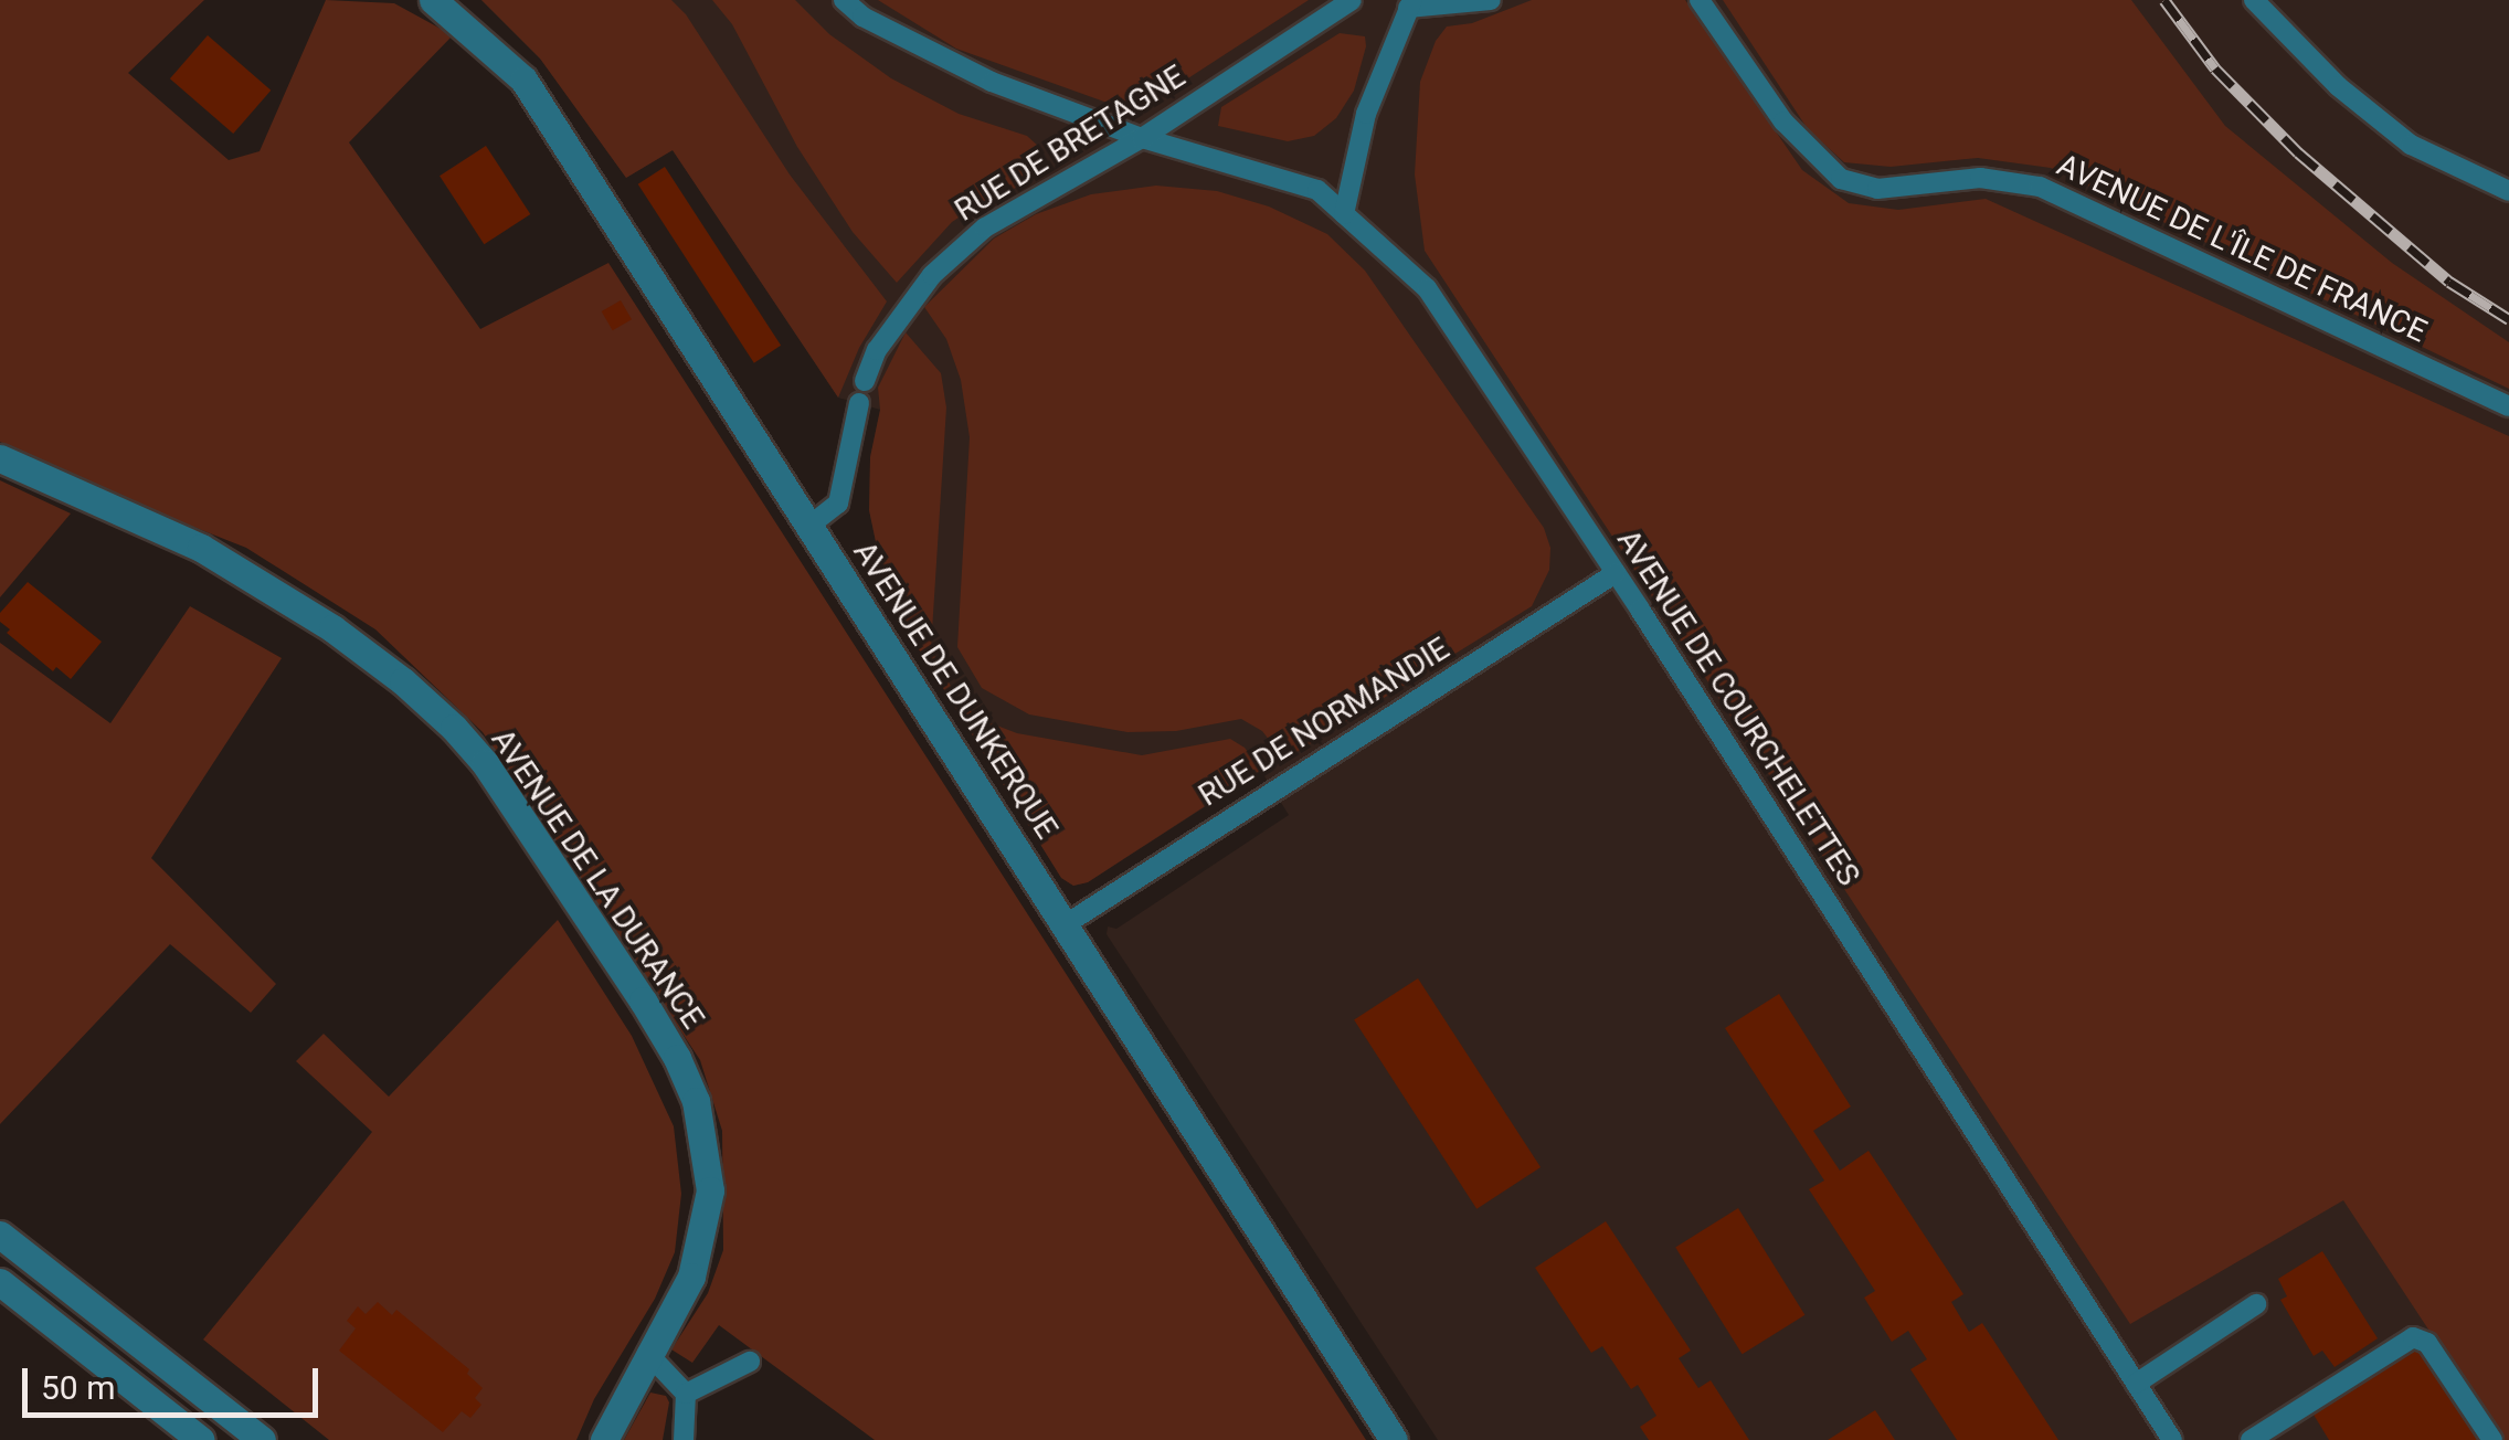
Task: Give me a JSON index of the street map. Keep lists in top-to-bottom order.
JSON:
{
  "streets": {
    "street": ["AVENUE DE DUNKERQUE", "AVENUE DE LA DURANCE"],
    "lane": [
      "RUE DE BRETAGNE",
      "AVENUE DE L'ÎLE DE FRANCE",
      "AVENUE DE COURCHELETTES",
      "RUE DE NORMANDIE"
    ]
  },
  "crossings": [
    ["RUE DE BRETAGNE", "AVENUE DE COURCHELETTES"],
    ["AVENUE DE DUNKERQUE", "RUE DE NORMANDIE"],
    ["AVENUE DE COURCHELETTES", "RUE DE NORMANDIE"]
  ],
  "scale_bar": "50 m"
}
